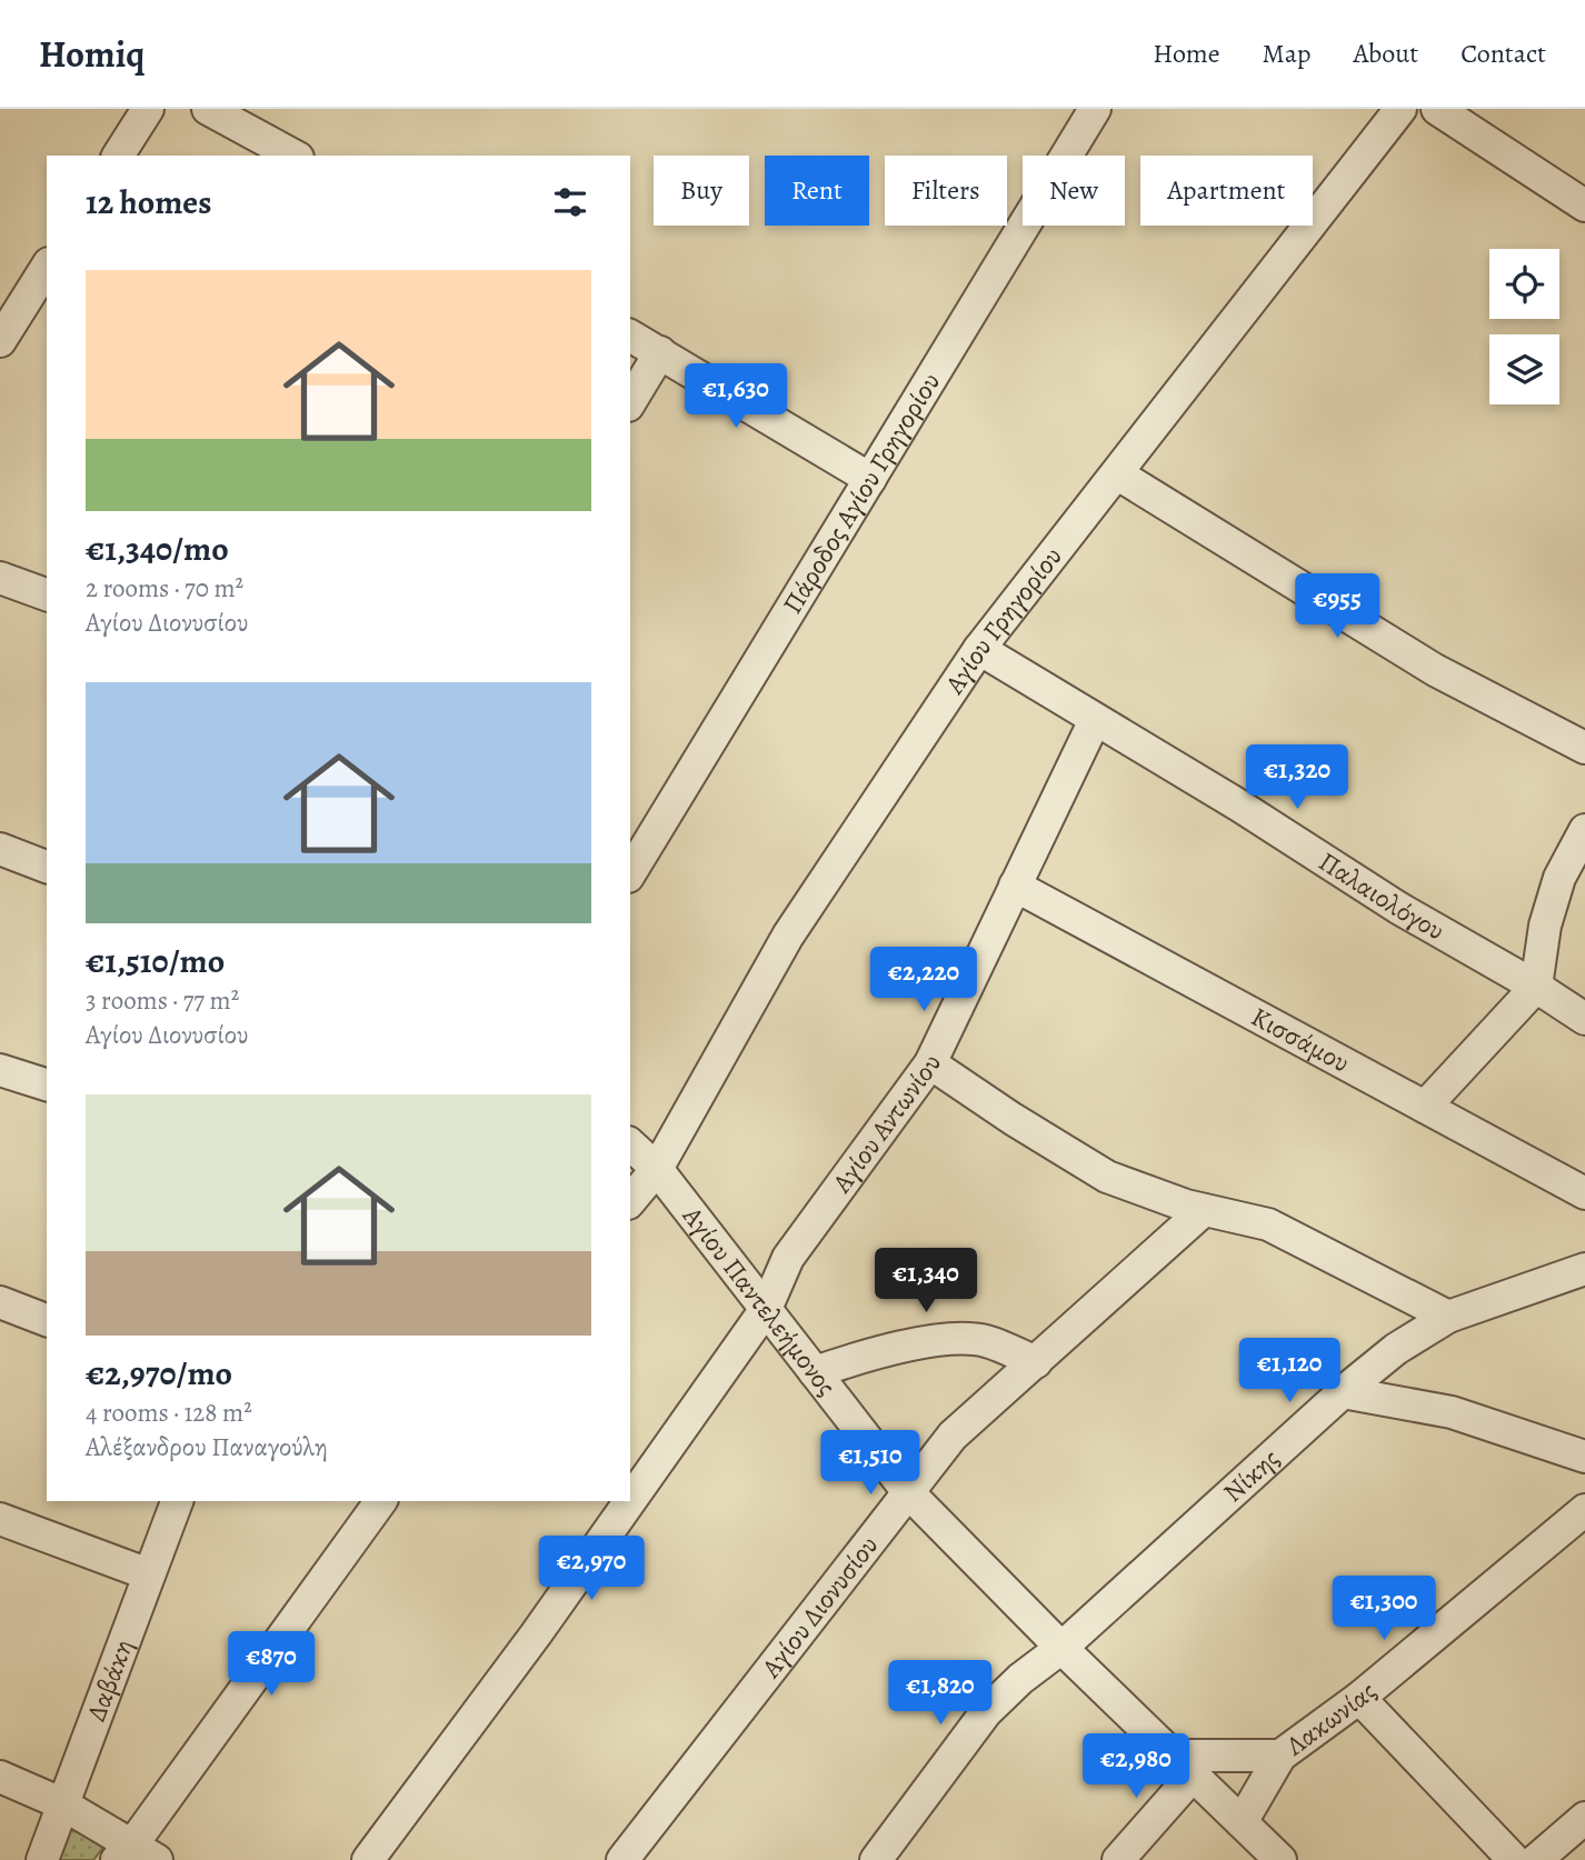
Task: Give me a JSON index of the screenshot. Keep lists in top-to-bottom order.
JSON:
{
  "streets": {
    "street": [
      "Πάροδος Αγίου Γρηγορίου",
      "Αγίου Γρηγορίου",
      "Παλαιολόγου",
      "Κισσάμου",
      "Αγίου Αντωνίου",
      "Αγίου Παντελεήμονος",
      "Νίκης",
      "Αγίου Διονυσίου",
      "Δαβάκη",
      "Λακωνίας"
    ]
  },
  "crossings": [
    ["Αγίου Γρηγορίου", "Παλαιολόγου"],
    ["Αγίου Γρηγορίου", "Αγίου Παντελεήμονος"],
    ["Παλαιολόγου", "Αγίου Αντωνίου"],
    ["Κισσάμου", "Αγίου Αντωνίου"],
    ["Αγίου Αντωνίου", "Αγίου Παντελεήμονος"],
    ["Αγίου Παντελεήμονος", "Νίκης"],
    ["Αγίου Παντελεήμονος", "Αγίου Διονυσίου"],
    ["Αγίου Παντελεήμονος", "Λακωνίας"]
  ],
  "page": {
    "header": "Homiq",
    "nav": [
      "Home",
      "Map",
      "About",
      "Contact"
    ],
    "chip": [
      "Buy",
      "Rent",
      "Filters",
      "New",
      "Apartment"
    ],
    "heading": "12 homes",
    "list": [
      {
        "name": "€1,340/mo",
        "note": "2 rooms · 70 m² · Αγίου Διονυσίου"
      },
      {
        "name": "€1,510/mo",
        "note": "3 rooms · 77 m² · Αγίου Διονυσίου"
      },
      {
        "name": "€2,970/mo",
        "note": "4 rooms · 128 m² · Αλέξανδρου Παναγούλη"
      }
    ],
    "price": [
      "€1,630",
      "€955",
      "€1,320",
      "€2,220",
      "€1,340",
      "€1,120",
      "€1,510",
      "€2,970",
      "€1,300",
      "€870",
      "€1,820",
      "€2,980"
    ]
  }
}
